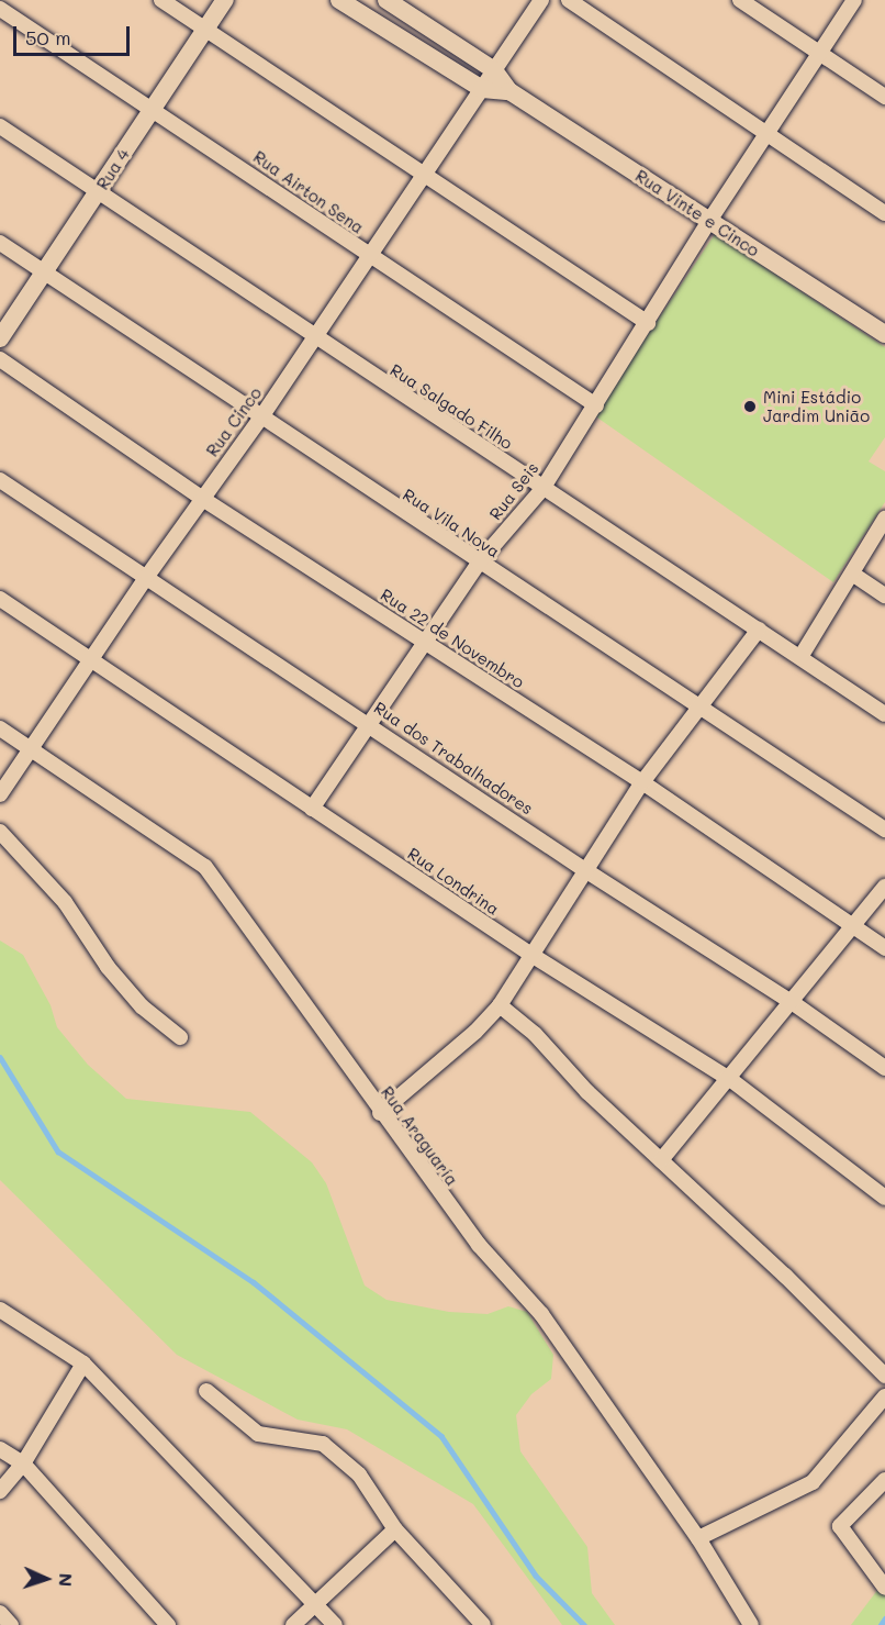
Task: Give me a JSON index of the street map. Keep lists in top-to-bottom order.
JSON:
{
  "streets": {
    "street": [
      "Rua 4",
      "Rua Airton Sena",
      "Rua Vinte e Cinco",
      "Rua Salgado Filho",
      "Rua Cinco",
      "Rua Seis",
      "Rua Vila Nova",
      "Rua 22 de Novembro",
      "Rua dos Trabalhadores",
      "Rua Londrina",
      "Rua Araguaría"
    ]
  },
  "crossings": [
    ["Rua 4", "Rua Airton Sena"],
    ["Rua 4", "Rua Salgado Filho"],
    ["Rua 4", "Rua Vila Nova"],
    ["Rua Airton Sena", "Rua Cinco"],
    ["Rua Airton Sena", "Rua Seis"],
    ["Rua Vinte e Cinco", "Rua Cinco"],
    ["Rua Vinte e Cinco", "Rua Seis"],
    ["Rua Salgado Filho", "Rua Cinco"],
    ["Rua Salgado Filho", "Rua Seis"],
    ["Rua Cinco", "Rua Vila Nova"],
    ["Rua Cinco", "Rua 22 de Novembro"],
    ["Rua Cinco", "Rua dos Trabalhadores"],
    ["Rua Cinco", "Rua Londrina"],
    ["Rua Cinco", "Rua Araguaría"],
    ["Rua Seis", "Rua Vila Nova"],
    ["Rua Seis", "Rua 22 de Novembro"],
    ["Rua Seis", "Rua dos Trabalhadores"],
    ["Rua Seis", "Rua Londrina"]
  ],
  "places": ["Mini Estádio Jardim União"],
  "scale_bar": "50 m",
  "north": "right"
}
